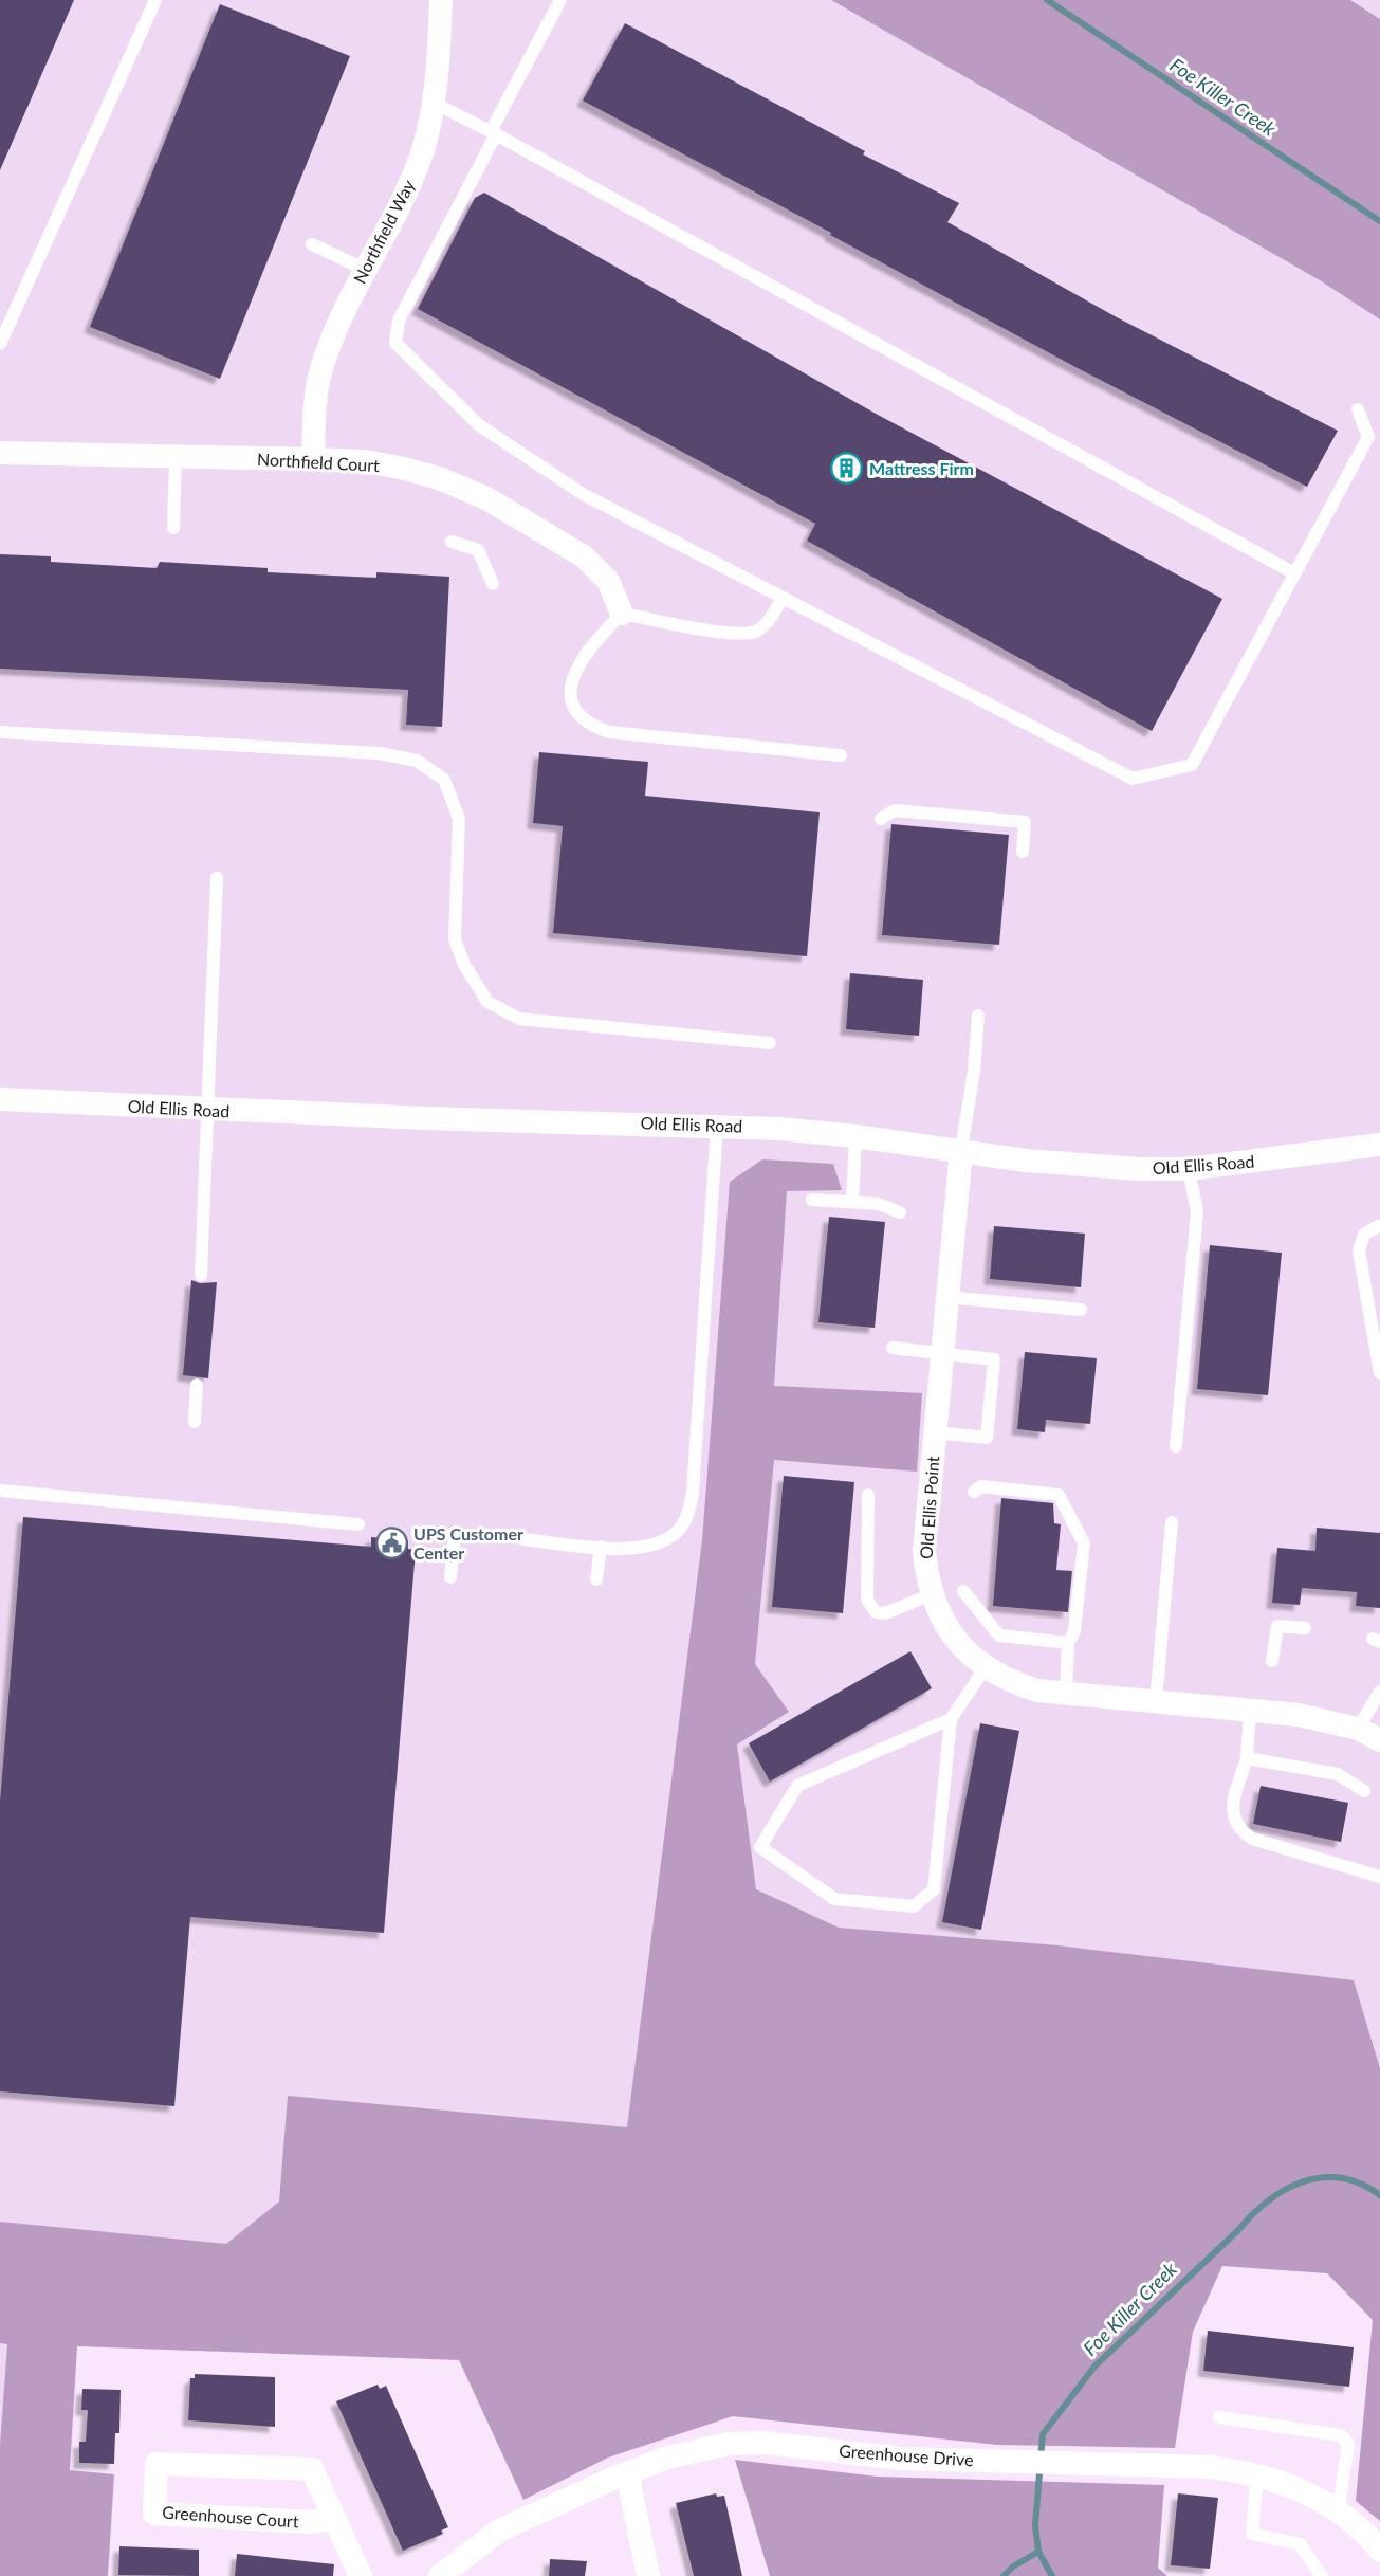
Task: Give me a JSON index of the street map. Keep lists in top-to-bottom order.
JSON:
{
  "streets": {
    "street": [
      "Northfield Way",
      "Northfield Court",
      "Old Ellis Road",
      "Old Ellis Point",
      "Greenhouse Drive",
      "Greenhouse Court"
    ]
  },
  "crossings": [
    ["Northfield Way", "Northfield Court"],
    ["Old Ellis Road", "Old Ellis Point"]
  ],
  "water": ["Foe Killer Creek"],
  "places": {
    "building": ["Mattress Firm"],
    "public building": ["UPS Customer Center"]
  }
}
